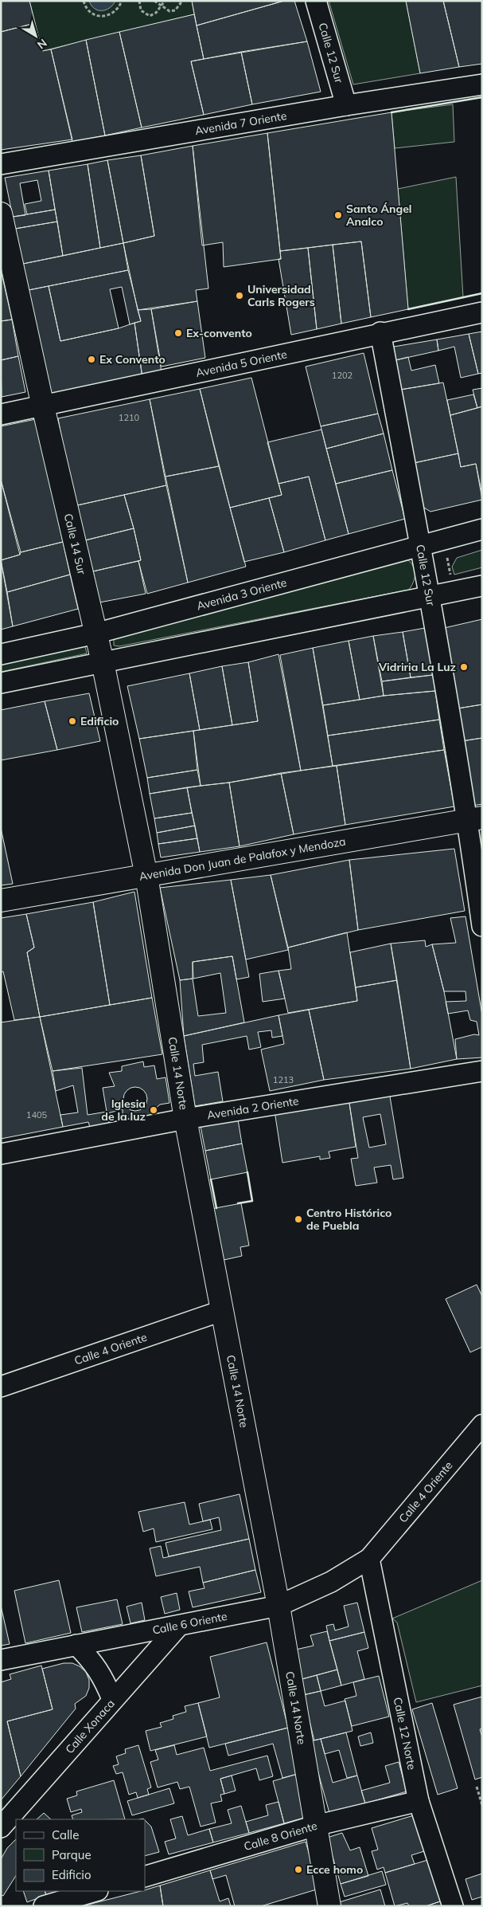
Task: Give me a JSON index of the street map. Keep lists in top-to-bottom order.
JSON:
{
  "streets": {
    "main road": ["Calle 14 Sur", "Avenida Don Juan de Palafox y Mendoza", "Calle 14 Norte"],
    "street": [
      "Calle 12 Sur",
      "Avenida 7 Oriente",
      "Avenida 5 Oriente",
      "Avenida 3 Oriente",
      "Avenida 2 Oriente",
      "Calle 4 Oriente",
      "Calle 6 Oriente",
      "Calle Xonaca",
      "Calle 12 Norte",
      "Calle 8 Oriente"
    ]
  },
  "crossings": [
    ["Calle 12 Sur", "Avenida 7 Oriente"],
    ["Calle 12 Sur", "Avenida 5 Oriente"],
    ["Calle 12 Sur", "Avenida 3 Oriente"],
    ["Calle 12 Sur", "Avenida Don Juan de Palafox y Mendoza"],
    ["Avenida 5 Oriente", "Calle 14 Sur"],
    ["Calle 14 Sur", "Avenida 3 Oriente"],
    ["Calle 14 Sur", "Avenida Don Juan de Palafox y Mendoza"],
    ["Calle 14 Sur", "Calle 14 Norte"],
    ["Avenida Don Juan de Palafox y Mendoza", "Calle 14 Norte"],
    ["Calle 14 Norte", "Avenida 2 Oriente"],
    ["Calle 14 Norte", "Calle 4 Oriente"],
    ["Calle 14 Norte", "Calle 6 Oriente"],
    ["Calle 14 Norte", "Calle 8 Oriente"],
    ["Calle 4 Oriente", "Calle 6 Oriente"],
    ["Calle 4 Oriente", "Calle 12 Norte"],
    ["Calle 6 Oriente", "Calle Xonaca"],
    ["Calle 6 Oriente", "Calle 12 Norte"],
    ["Calle 12 Norte", "Calle 8 Oriente"]
  ],
  "places": [
    "Santo Ángel Analco",
    "Universidad Carls Rogers",
    "Ex-convento",
    "Ex Convento",
    "Vidriria La Luz",
    "Edificio",
    "Iglesia de la luz",
    "Centro Histórico de Puebla",
    "Ecce homo"
  ],
  "house_numbers": [
    "1202",
    "1210",
    "1213",
    "1405"
  ],
  "legend": ["Calle", "Parque", "Edificio"],
  "north": "bottom right"
}
